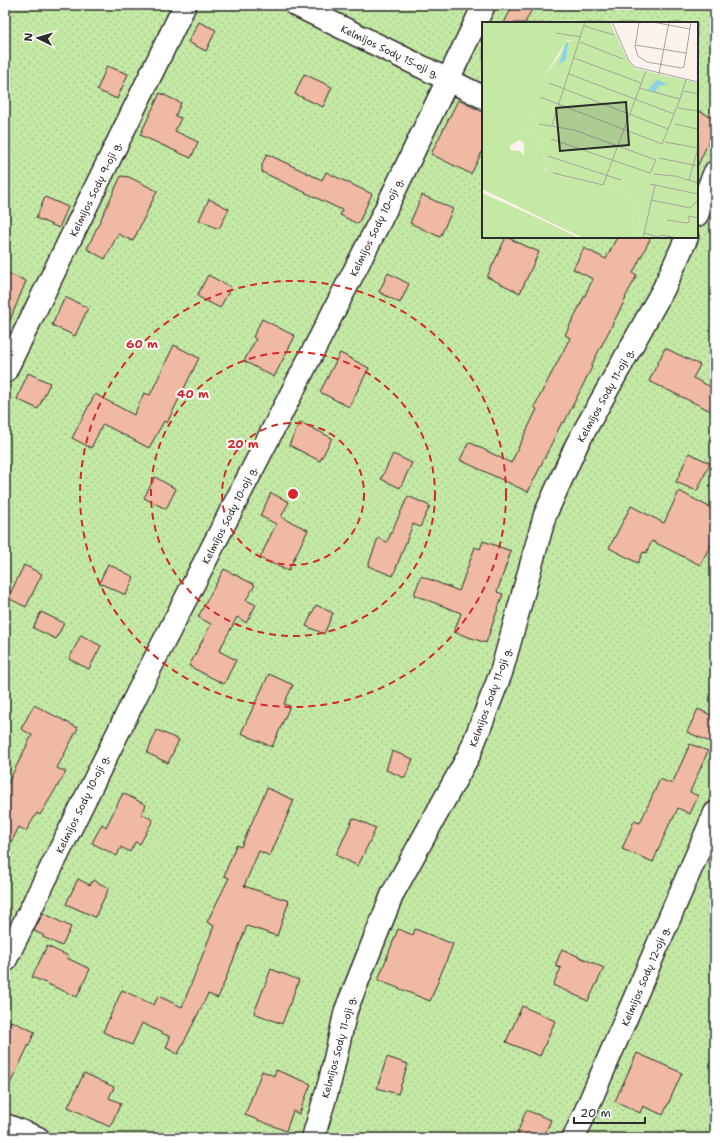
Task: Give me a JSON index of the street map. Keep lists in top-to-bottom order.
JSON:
{
  "streets": {
    "street": [
      "Kelmijos Sodų 15-oji g.",
      "Kelmijos Sodų 9-oji g.",
      "Kelmijos Sodų 10-oji g.",
      "Kelmijos Sodų 11-oji g.",
      "Kelmijos Sodų 12-oji g."
    ]
  },
  "crossings": [
    ["Kelmijos Sodų 15-oji g.", "Kelmijos Sodų 10-oji g."]
  ],
  "scale_bar": "20 m",
  "north": "left",
  "rings": ["60 m", "40 m", "20 m"]
}
